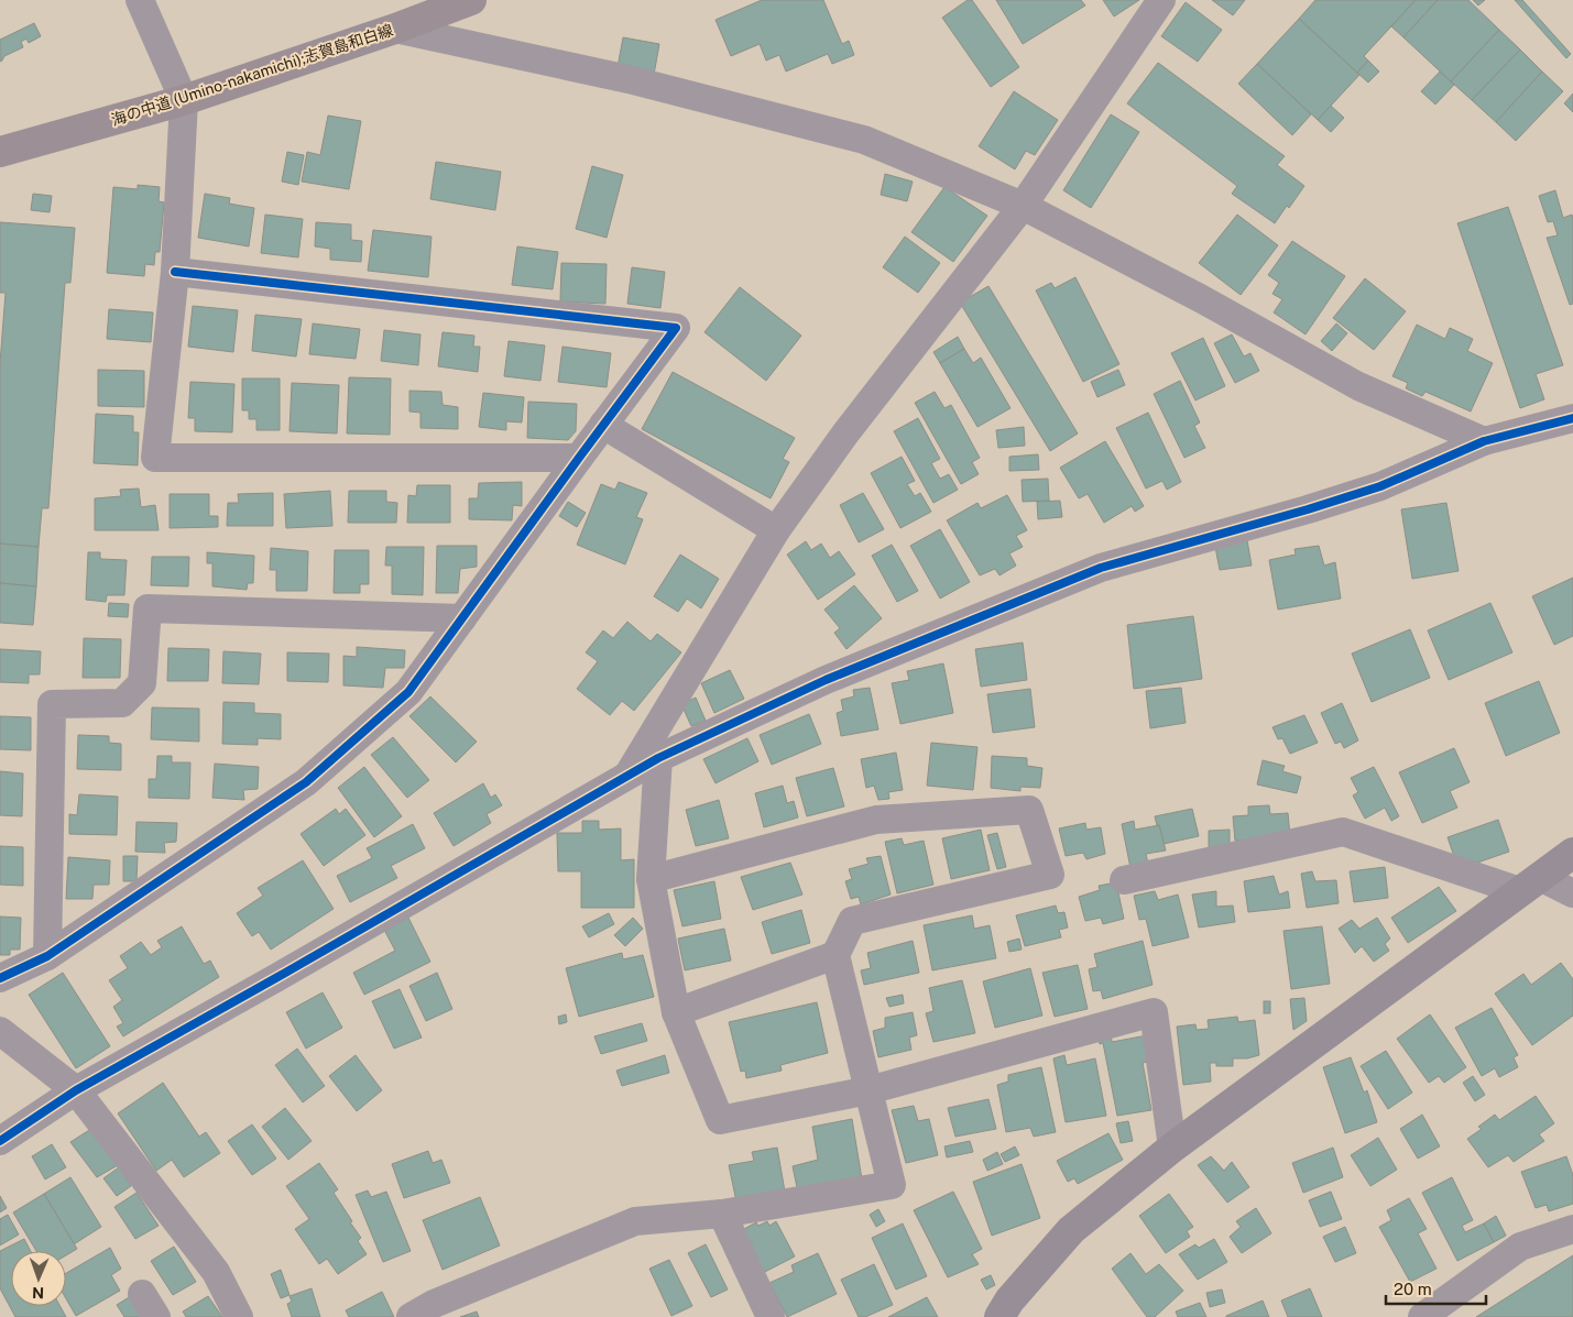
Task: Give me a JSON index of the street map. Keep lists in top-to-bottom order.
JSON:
{
  "streets": {
    "main road": ["海の中道 (Umino-nakamichi);志賀島和白線"]
  },
  "scale_bar": "20 m",
  "north": "bottom"
}
